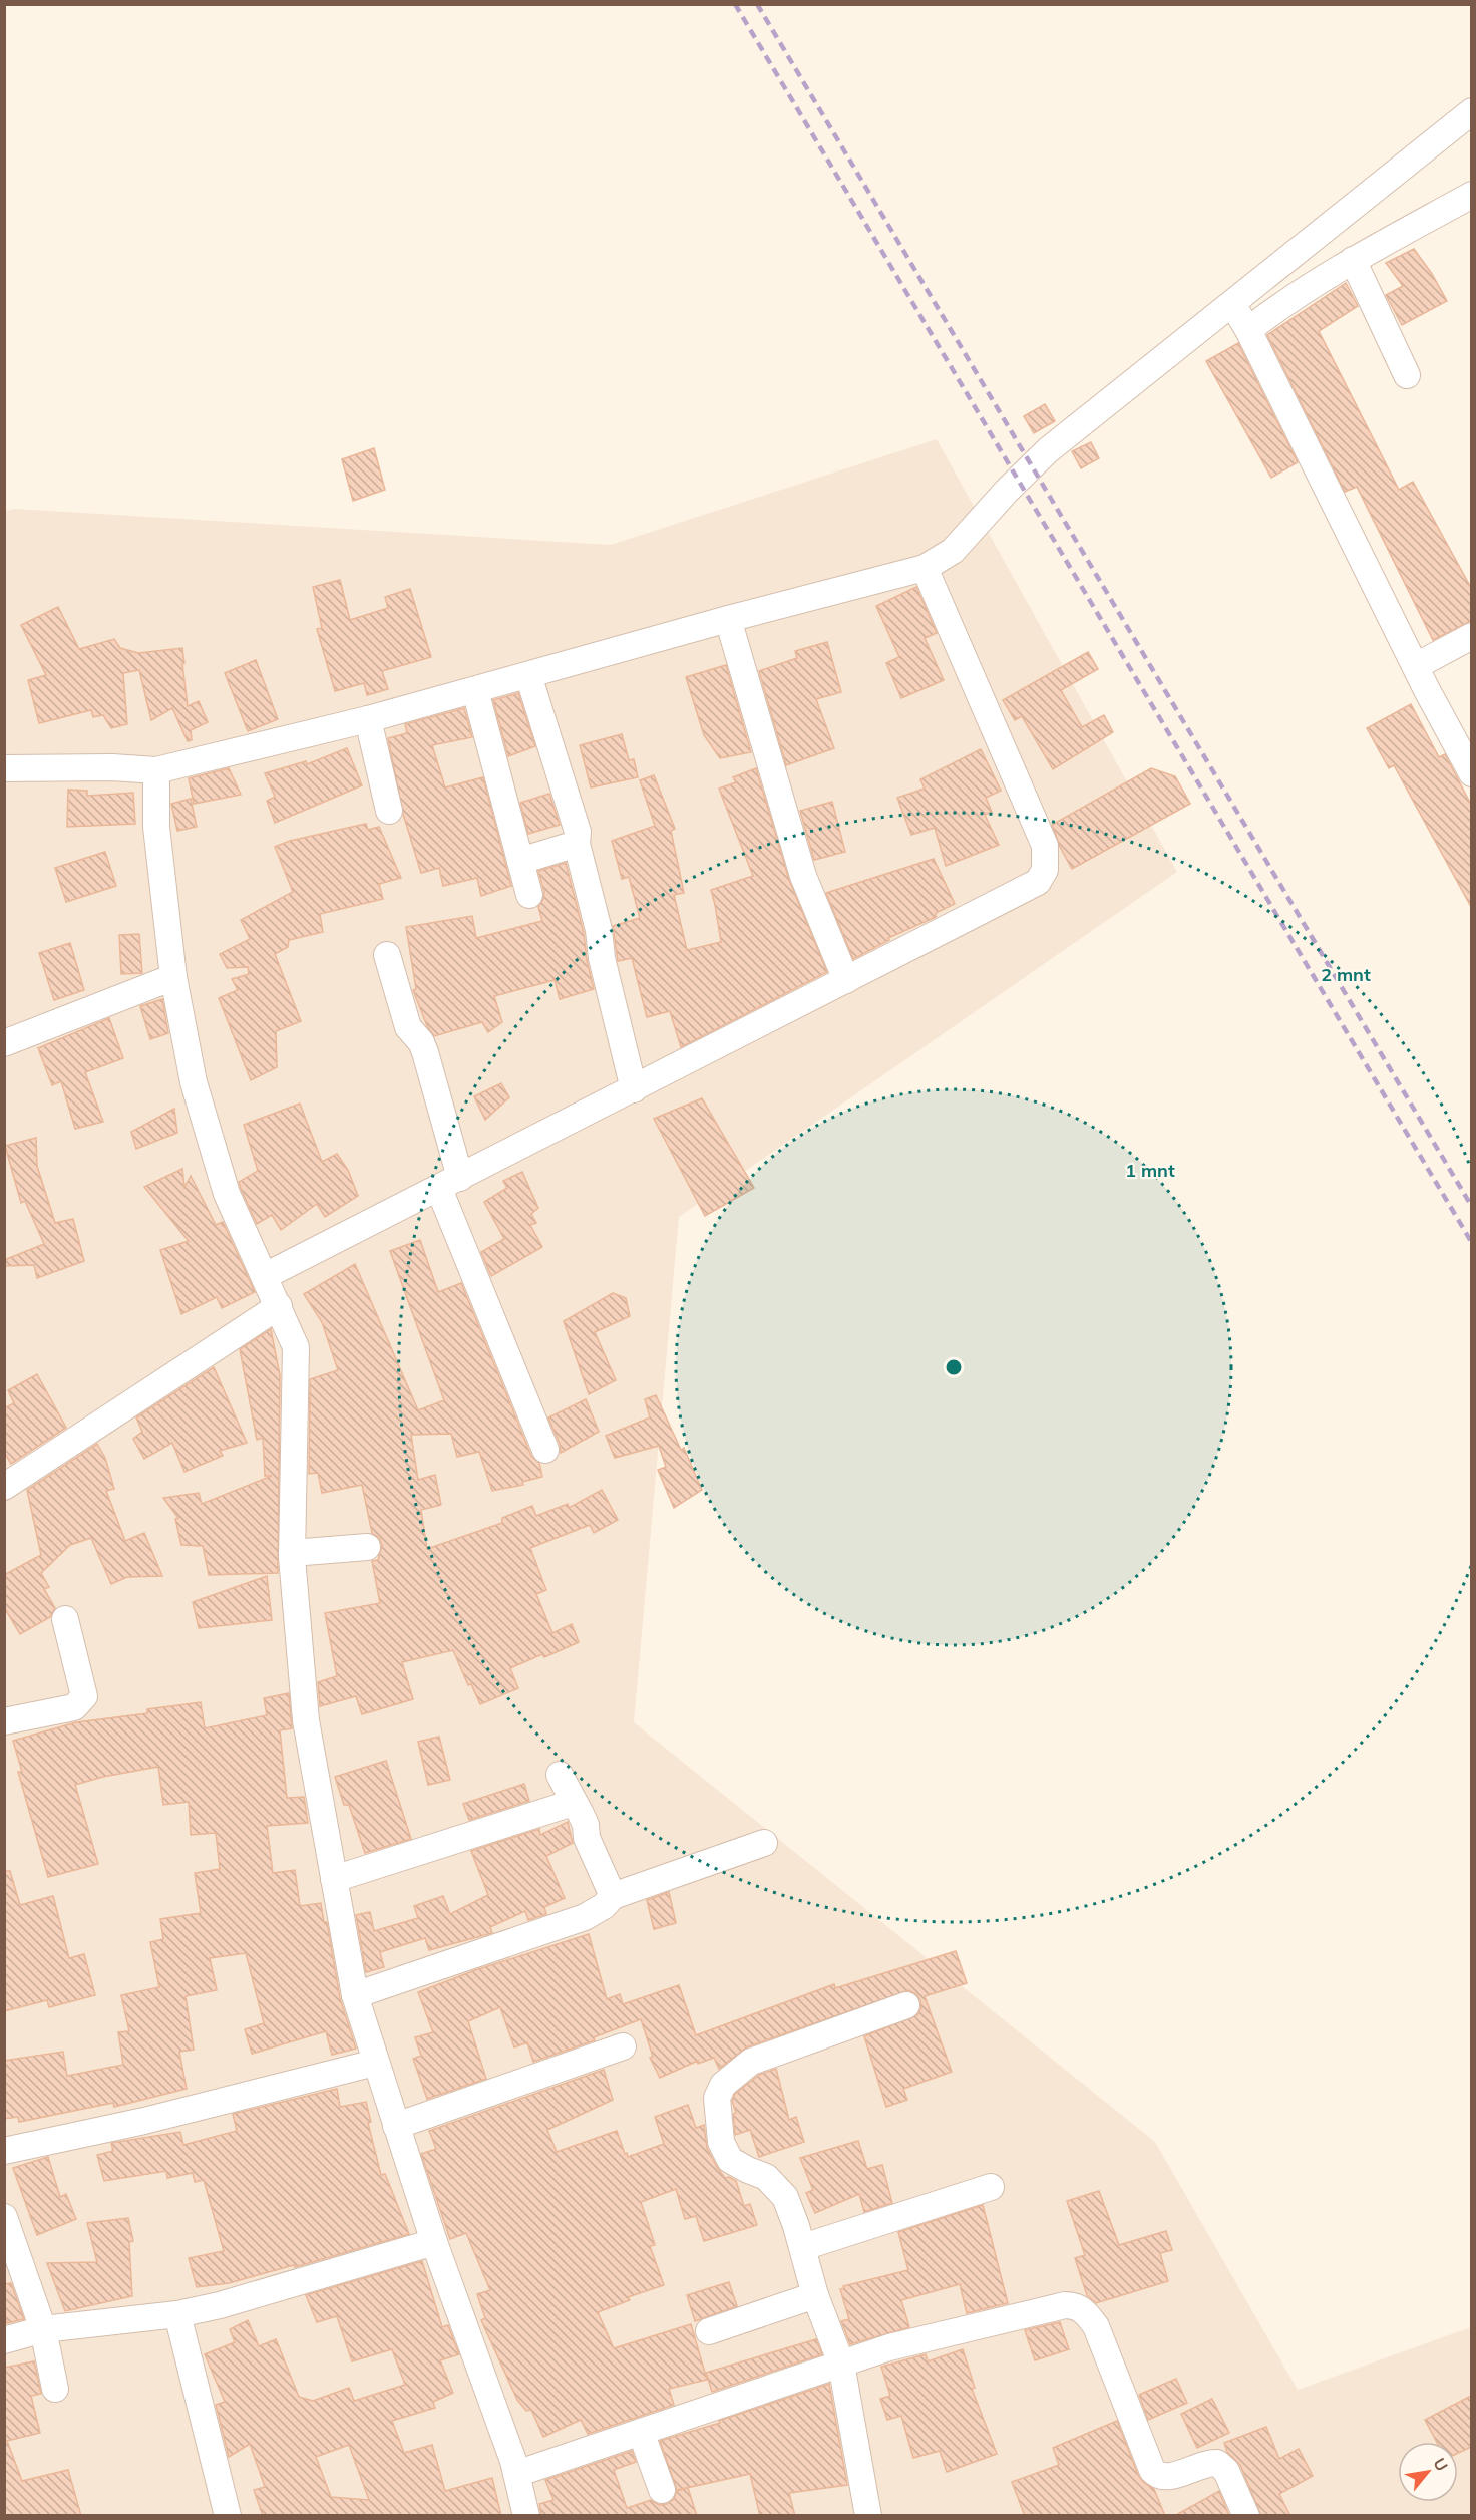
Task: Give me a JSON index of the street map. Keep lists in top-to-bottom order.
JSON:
{
  "north": "top right",
  "rings": ["2 mnt", "1 mnt"]
}
